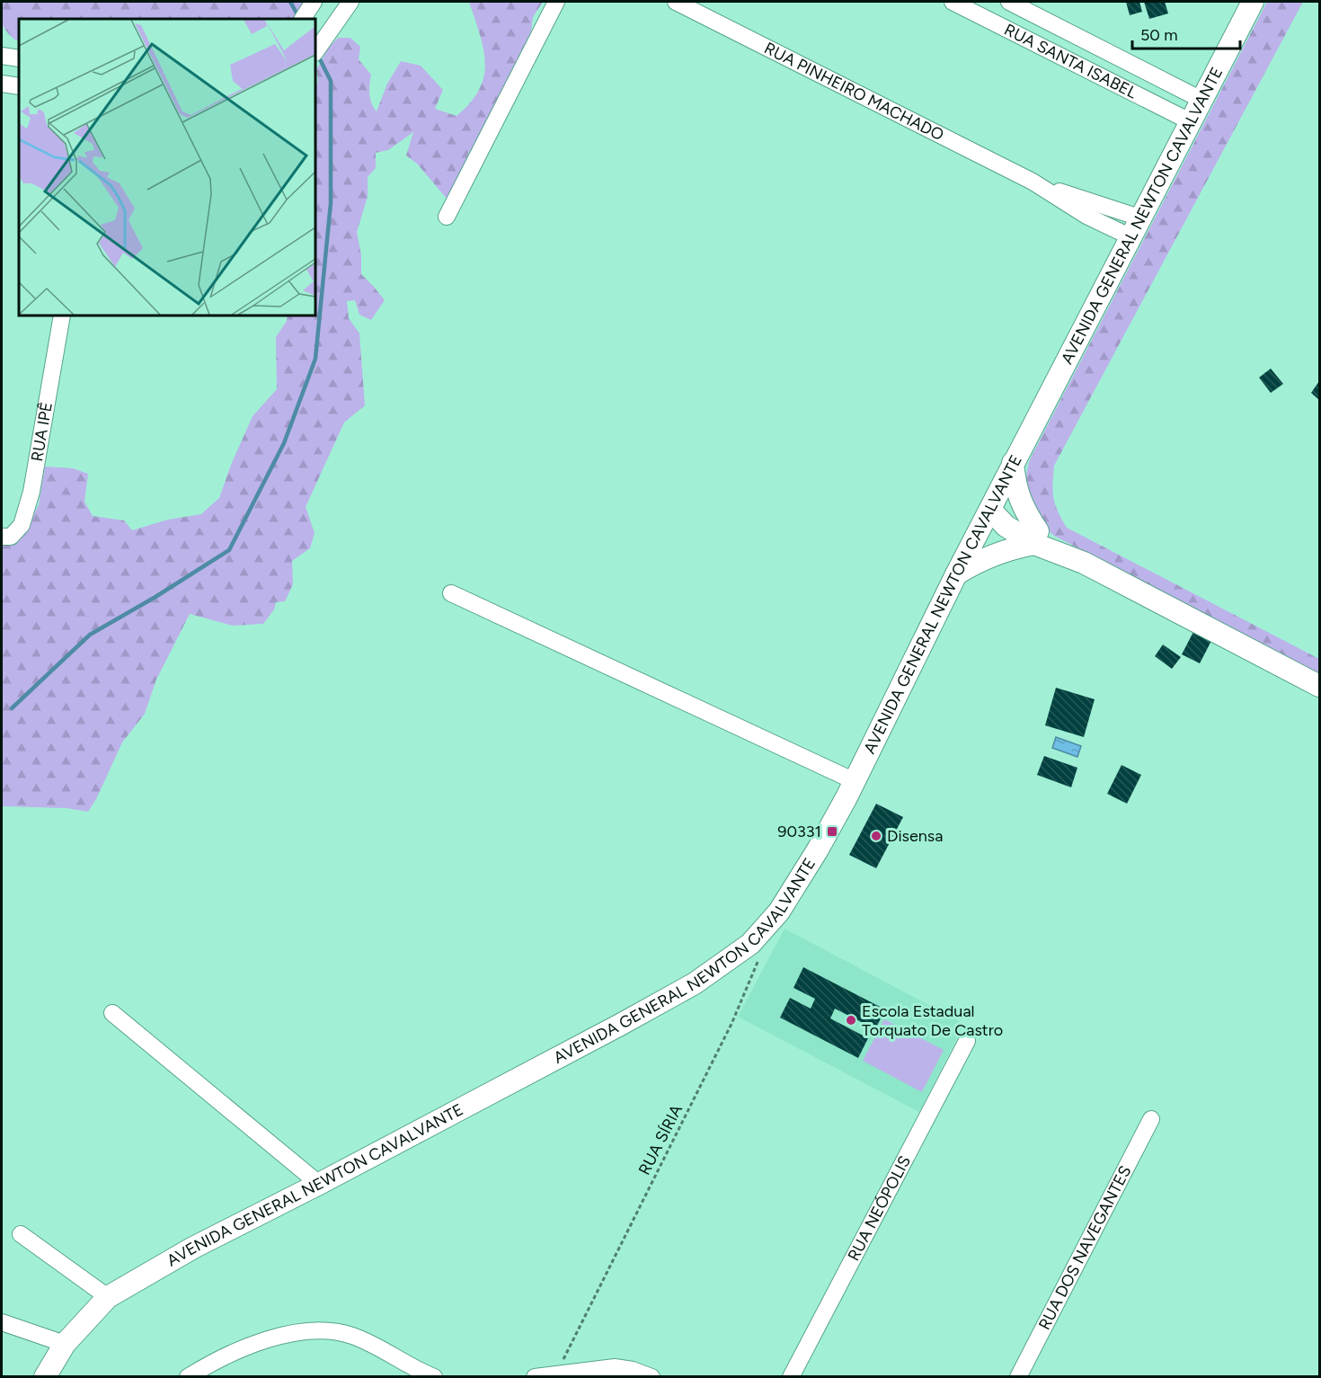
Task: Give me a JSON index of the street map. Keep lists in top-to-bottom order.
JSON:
{
  "streets": {
    "main road": ["AVENIDA GENERAL NEWTON CAVALVANTE"],
    "street": [
      "RUA SANTA ISABEL",
      "RUA PINHEIRO MACHADO",
      "RUA IPÊ",
      "RUA NEÓPOLIS",
      "RUA DOS NAVEGANTES"
    ],
    "path": ["RUA SÍRIA"]
  },
  "crossings": [
    ["RUA SANTA ISABEL", "AVENIDA GENERAL NEWTON CAVALVANTE"],
    ["RUA PINHEIRO MACHADO", "AVENIDA GENERAL NEWTON CAVALVANTE"]
  ],
  "places": {
    "transit": ["90331"],
    "other": ["Disensa", "Escola Estadual Torquato De Castro"]
  },
  "scale_bar": "50 m"
}
